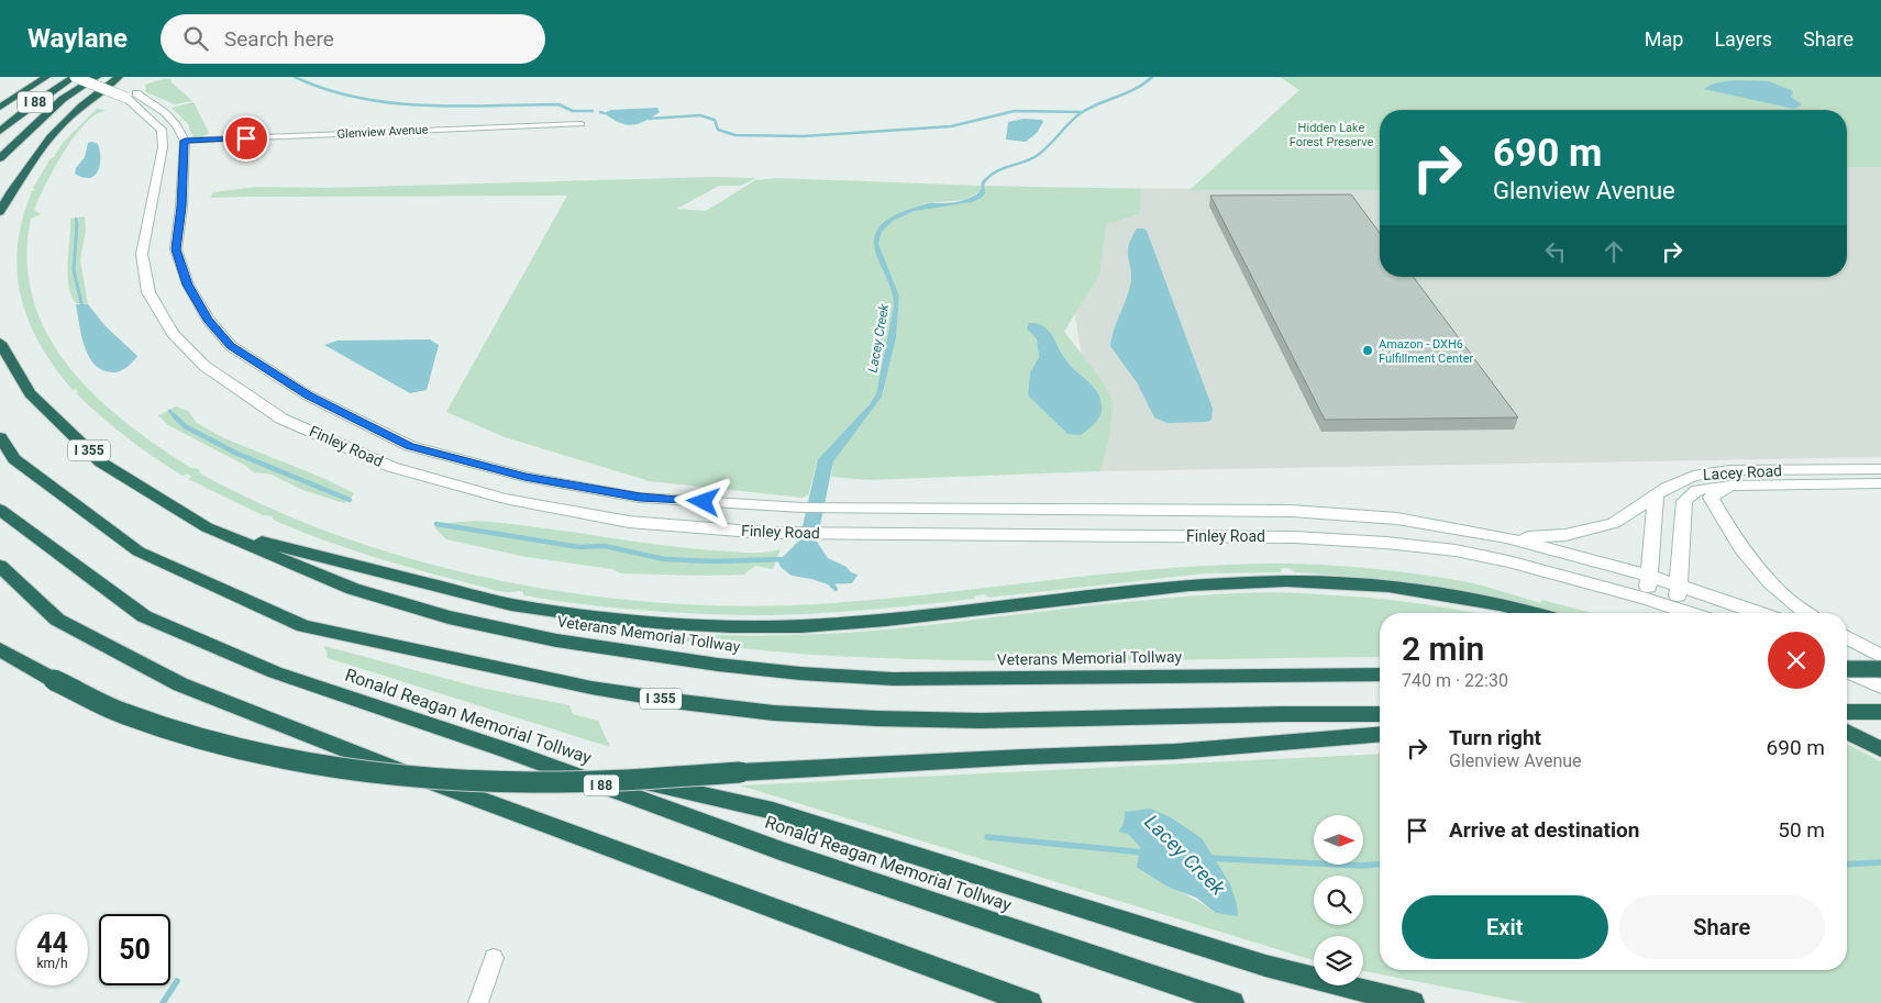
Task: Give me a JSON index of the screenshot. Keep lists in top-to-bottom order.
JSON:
{
  "streets": {
    "highway": [
      "I 88",
      "I 355",
      "Veterans Memorial Tollway",
      "Ronald Reagan Memorial Tollway"
    ],
    "main road": ["Finley Road", "Lacey Road"],
    "street": ["Glenview Avenue"]
  },
  "crossings": [
    ["I 88", "Finley Road"],
    ["Glenview Avenue", "Finley Road"],
    ["Finley Road", "Lacey Road"]
  ],
  "water": ["Lacey Creek"],
  "parks": ["Hidden Lake Forest Preserve"],
  "places": ["Amazon - DXH6 Fulfillment Center"],
  "north": "right",
  "page": {
    "header": "Waylane",
    "search": "Search here",
    "nav": ["Map", "Layers", "Share"],
    "turn": ["690 m", "Glenview Avenue"],
    "heading": ["2 min", "740 m · 22:30"],
    "list": [
      {
        "name": "Turn right",
        "note": "Glenview Avenue",
        "value": "690 m"
      },
      {
        "name": "Arrive at destination",
        "value": "50 m"
      }
    ],
    "buttons": ["Exit", "Share"],
    "speed": "44 km/h",
    "limit": "50"
  }
}
